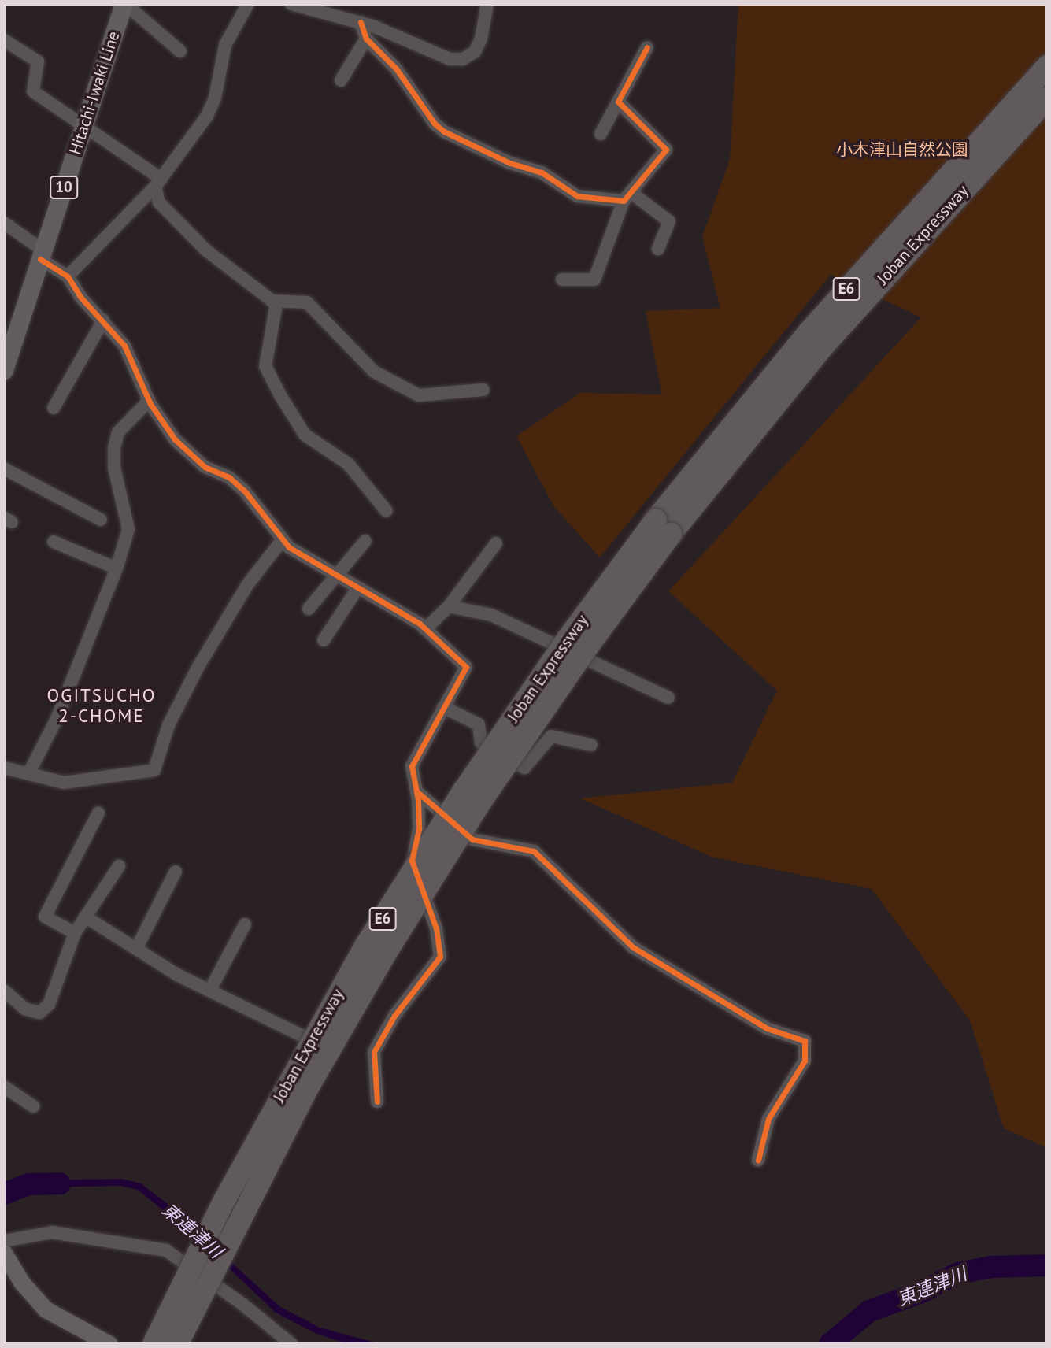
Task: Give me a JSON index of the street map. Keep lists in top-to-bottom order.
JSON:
{
  "streets": {
    "highway": ["Joban Expressway", "E6"],
    "main road": ["Hitachi-Iwaki Line", "10"]
  },
  "districts": ["OGITSUCHO 2-CHOME"],
  "water": ["東連津川"],
  "parks": ["小木津山自然公園"]
}
